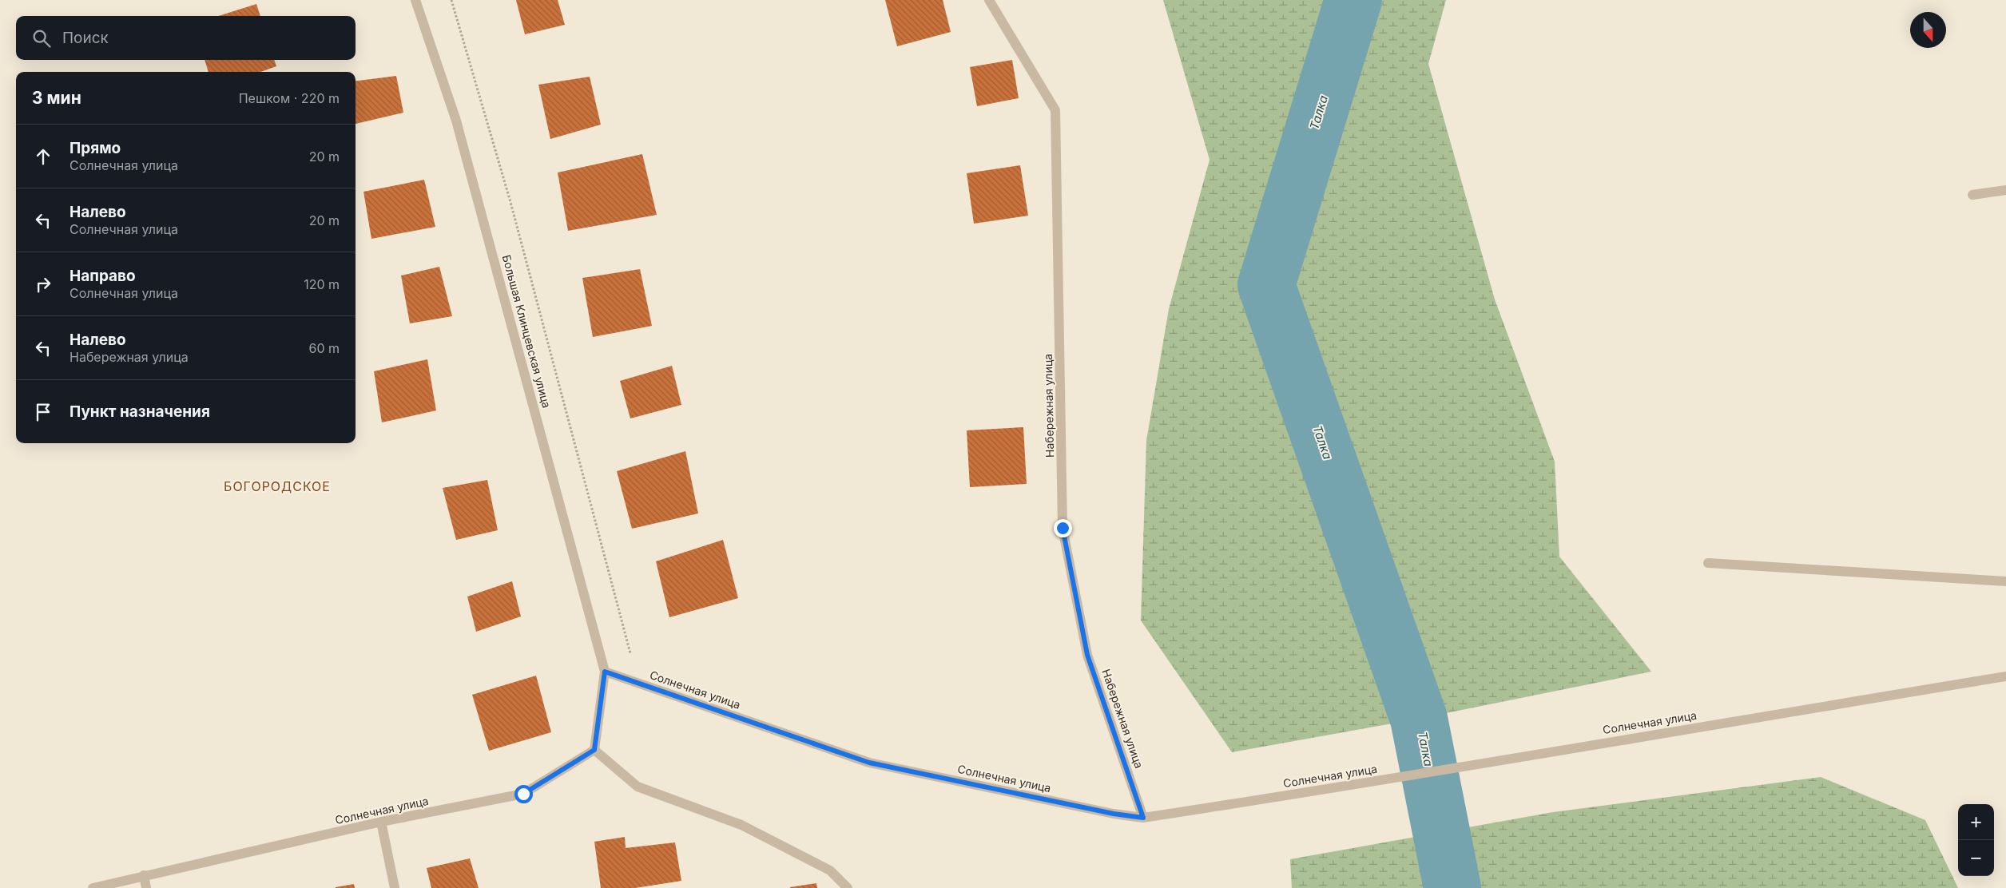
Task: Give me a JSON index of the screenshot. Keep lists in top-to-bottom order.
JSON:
{
  "streets": {
    "street": ["Большая Клинцевская улица", "Набережная улица", "Солнечная улица"]
  },
  "crossings": [
    ["Большая Клинцевская улица", "Солнечная улица"],
    ["Набережная улица", "Солнечная улица"]
  ],
  "districts": ["БОГОРОДСКОЕ"],
  "water": ["Талка"],
  "north": "bottom",
  "page": {
    "search": "Поиск",
    "heading": ["3 мин", "Пешком · 220 m"],
    "list": [
      ["Прямо", "Солнечная улица", "20 m"],
      ["Налево", "Солнечная улица", "20 m"],
      ["Направо", "Солнечная улица", "120 m"],
      ["Налево", "Набережная улица", "60 m"],
      "Пункт назначения"
    ],
    "map_buttons": ["+", "−"]
  }
}
